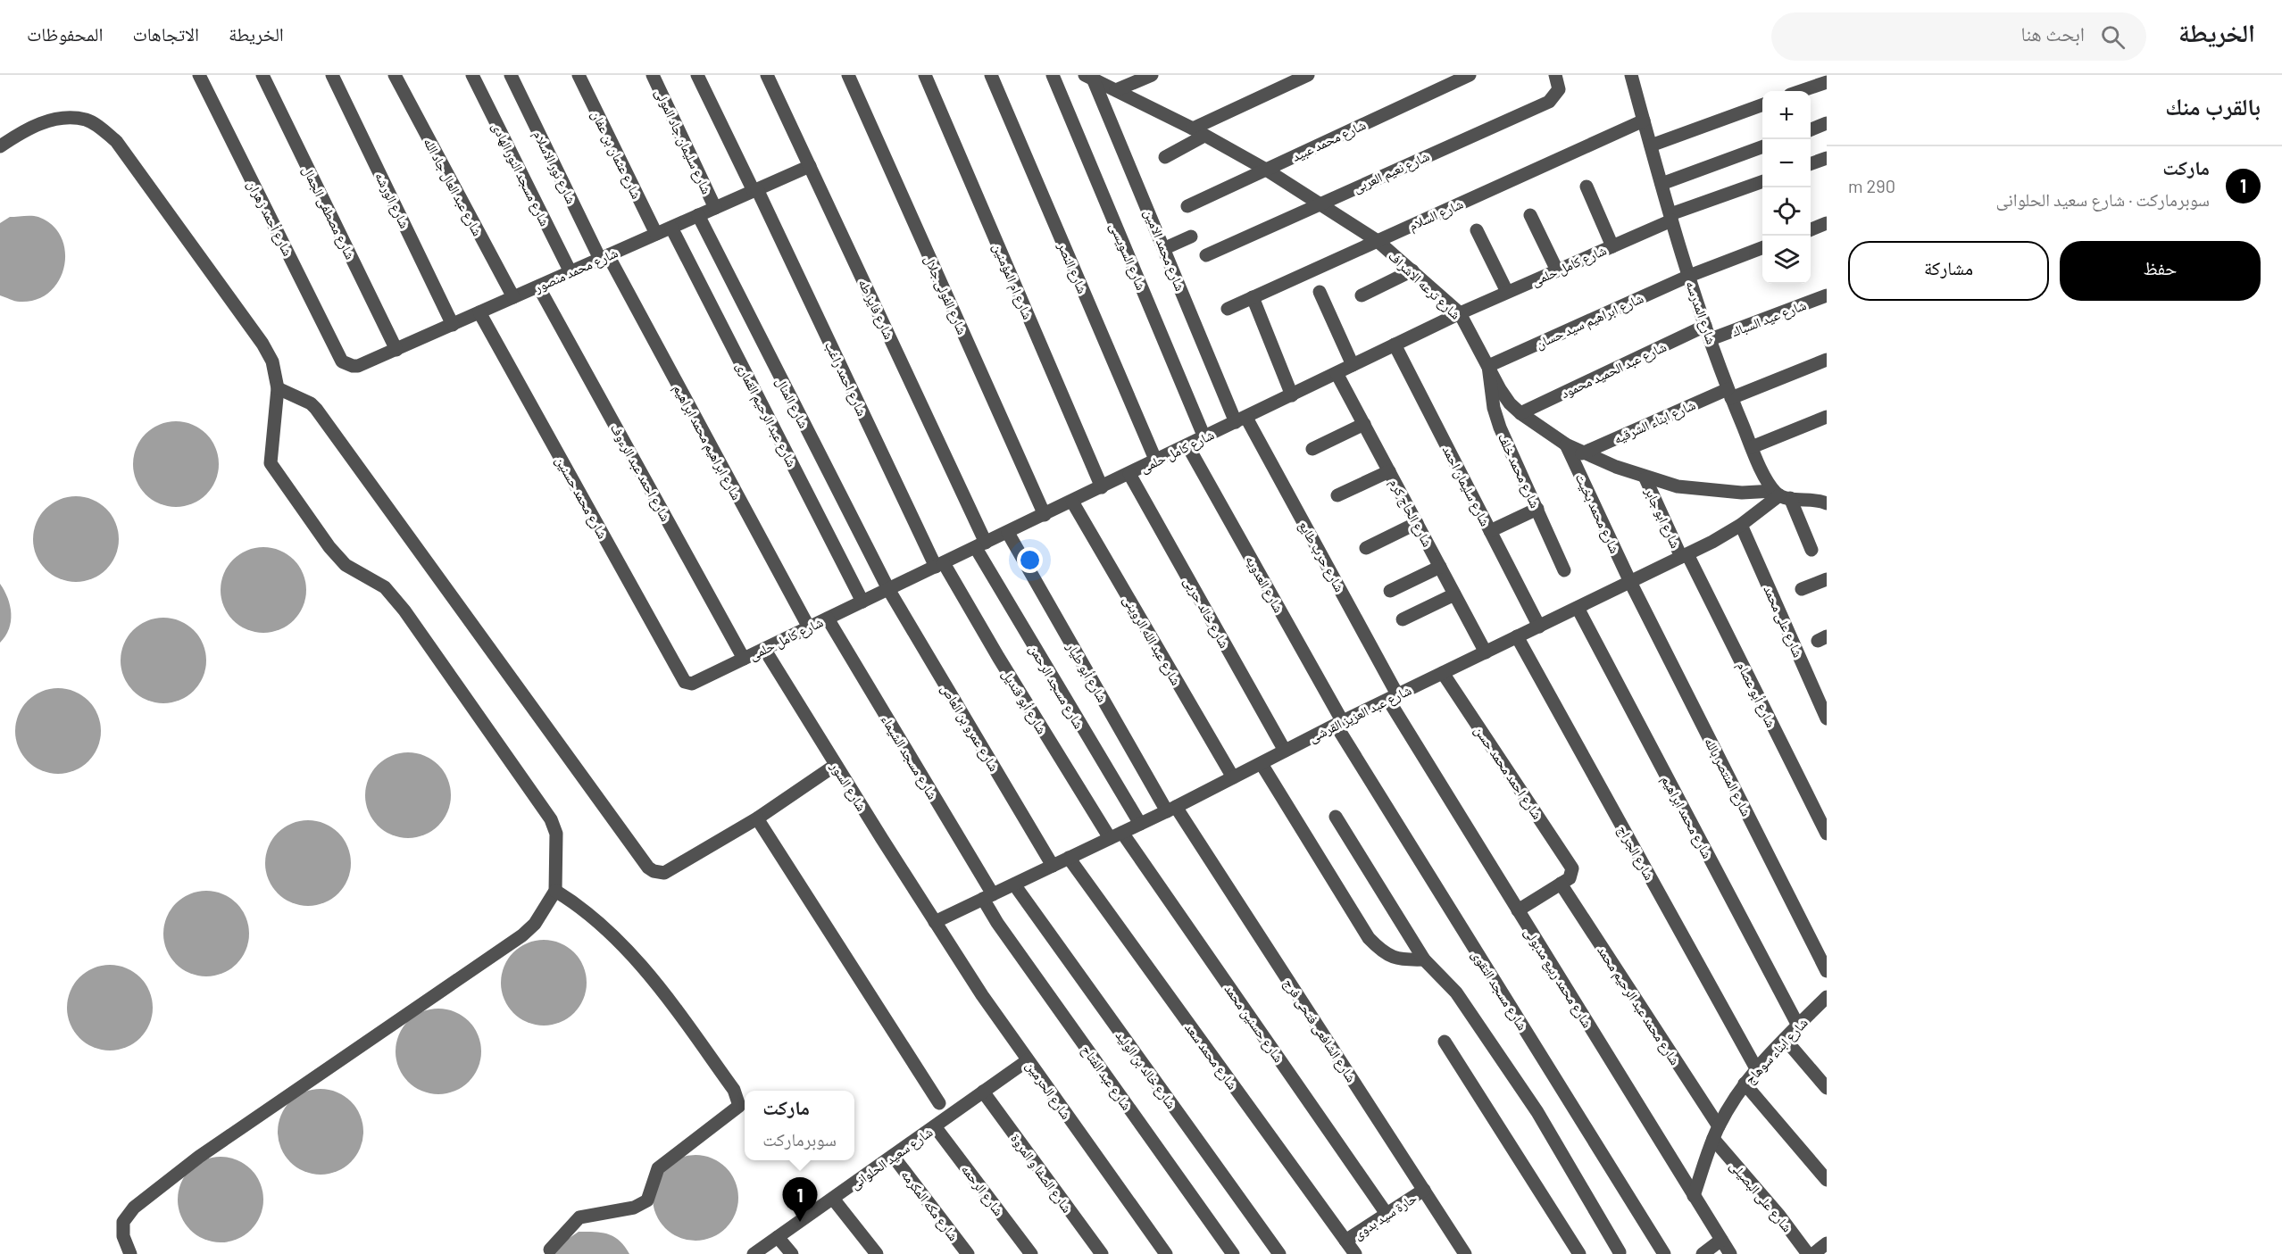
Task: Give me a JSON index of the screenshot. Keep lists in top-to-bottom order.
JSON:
{
  "streets": {
    "street": [
      "شارع محمد عبيد",
      "شارع سليمان جاد المولى",
      "شارع عثمان بن عفان",
      "شارع نور الاسلام",
      "شارع نعيم العربى",
      "شارع مسجد النور الهادى",
      "شارع عبد العال جاد الله",
      "شارع الورشه",
      "شارع مصطفى الجمال",
      "شارع السلام",
      "شارع أحمد زهران",
      "شارع محمد الامين",
      "شارع السويسى",
      "شارع كامل حلمى",
      "شارع النصر",
      "شارع محمد منصور",
      "شارع ام المؤمنين",
      "شارع ترعه الاشراف",
      "شارع الفولى جلال",
      "شارع فايز طه",
      "شارع المدرسه",
      "شارع عيد السباك",
      "شارع ابراهيم سيد حسان",
      "شارع عبد الحميد محمود",
      "شارع احمد راغب",
      "شارع المنال",
      "شارع عبد الرحيم القمارى",
      "شارع ابناء الشرقيه",
      "شارع ابراهيم محمد ابراهيم",
      "شارع محمد خلف",
      "شارع احمد عبد الرءوف",
      "شارع سليمان احمد",
      "شارع محمد حسنين",
      "شارع الحاج كرم",
      "شارع محمد بخيت",
      "شارع ابو جابر",
      "شارع حرب طايع",
      "شارع العدويه",
      "شارع خالد حربى",
      "شارع على محمد",
      "شارع عبد الله الروينى",
      "شارع أبو طيار",
      "شارع مسجد الرحمن",
      "شارع أبو عصام",
      "شارع أبو قنديل",
      "شارع عبد العزيز القرشى",
      "شارع عمرو بن العاص",
      "شارع مسجد الشيماء",
      "شارع احمد محمد حسن",
      "شارع المنتصر بالله",
      "شارع السور",
      "شارع محمد ابراهيم",
      "شارع الجراج",
      "شارع محمد ربيع مدبولى",
      "شارع مسجد التقوى",
      "شارع محمد عبد الرحيم محمد",
      "شارع حسنين محمد",
      "شارع الشافعى فتحى فرج",
      "شارع ابناء سوهاج",
      "شارع محمد سعد",
      "شارع خالد بن الوليد",
      "شارع عبد الفتاح",
      "شارع الحرمين",
      "شارع سعيد الحلوانى",
      "شارع الصفا و المروة",
      "شارع الرحمه",
      "شارع على البصيلى",
      "شارع مكه المكرمه",
      "حارة سيد بدوى"
    ]
  },
  "crossings": [
    ["شارع محمد عبيد", "شارع ترعه الاشراف"],
    ["شارع سليمان جاد المولى", "شارع محمد منصور"],
    ["شارع عثمان بن عفان", "شارع محمد منصور"],
    ["شارع نور الاسلام", "شارع محمد منصور"],
    ["شارع نور الاسلام", "شارع ابراهيم محمد ابراهيم"],
    ["شارع نعيم العربى", "شارع ترعه الاشراف"],
    ["شارع مسجد النور الهادى", "شارع محمد منصور"],
    ["شارع عبد العال جاد الله", "شارع محمد منصور"],
    ["شارع الورشه", "شارع محمد منصور"],
    ["شارع مصطفى الجمال", "شارع محمد منصور"],
    ["شارع السلام", "شارع ترعه الاشراف"],
    ["شارع السلام", "شارع المدرسه"],
    ["شارع أحمد زهران", "شارع محمد منصور"],
    ["شارع محمد الامين", "شارع كامل حلمى"],
    ["شارع محمد الامين", "شارع ترعه الاشراف"],
    ["شارع محمد الامين", "شارع حرب طايع"],
    ["شارع السويسى", "شارع كامل حلمى"],
    ["شارع كامل حلمى", "شارع النصر"],
    ["شارع كامل حلمى", "شارع ام المؤمنين"],
    ["شارع كامل حلمى", "شارع ترعه الاشراف"],
    ["شارع كامل حلمى", "شارع الفولى جلال"],
    ["شارع كامل حلمى", "شارع فايز طه"],
    ["شارع كامل حلمى", "شارع المدرسه"],
    ["شارع كامل حلمى", "شارع احمد راغب"],
    ["شارع كامل حلمى", "شارع المنال"],
    ["شارع كامل حلمى", "شارع عبد الرحيم القمارى"],
    ["شارع كامل حلمى", "شارع ابراهيم محمد ابراهيم"],
    ["شارع كامل حلمى", "شارع احمد عبد الرءوف"],
    ["شارع كامل حلمى", "شارع سليمان احمد"],
    ["شارع كامل حلمى", "شارع محمد حسنين"],
    ["شارع كامل حلمى", "شارع الحاج كرم"],
    ["شارع كامل حلمى", "شارع حرب طايع"],
    ["شارع كامل حلمى", "شارع العدويه"],
    ["شارع كامل حلمى", "شارع خالد حربى"],
    ["شارع كامل حلمى", "شارع عبد الله الروينى"],
    ["شارع كامل حلمى", "شارع أبو طيار"],
    ["شارع كامل حلمى", "شارع مسجد الرحمن"],
    ["شارع كامل حلمى", "شارع أبو قنديل"],
    ["شارع كامل حلمى", "شارع عمرو بن العاص"],
    ["شارع كامل حلمى", "شارع مسجد الشيماء"],
    ["شارع كامل حلمى", "شارع السور"],
    ["شارع محمد منصور", "شارع فايز طه"],
    ["شارع محمد منصور", "شارع احمد راغب"],
    ["شارع محمد منصور", "شارع المنال"],
    ["شارع محمد منصور", "شارع عبد الرحيم القمارى"],
    ["شارع محمد منصور", "شارع ابراهيم محمد ابراهيم"],
    ["شارع محمد منصور", "شارع احمد عبد الرءوف"],
    ["شارع محمد منصور", "شارع محمد حسنين"],
    ["شارع ترعه الاشراف", "شارع المدرسه"],
    ["شارع ترعه الاشراف", "شارع ابراهيم سيد حسان"],
    ["شارع ترعه الاشراف", "شارع عبد الحميد محمود"],
    ["شارع ترعه الاشراف", "شارع ابناء الشرقيه"],
    ["شارع ترعه الاشراف", "شارع محمد خلف"],
    ["شارع ترعه الاشراف", "شارع محمد بخيت"],
    ["شارع ترعه الاشراف", "شارع ابو جابر"],
    ["شارع ترعه الاشراف", "شارع عبد العزيز القرشى"],
    ["شارع فايز طه", "شارع مسجد الرحمن"],
    ["شارع المدرسه", "شارع عيد السباك"],
    ["شارع المدرسه", "شارع ابراهيم سيد حسان"],
    ["شارع المدرسه", "شارع عبد الحميد محمود"],
    ["شارع المدرسه", "شارع ابناء الشرقيه"],
    ["شارع المدرسه", "شارع عبد العزيز القرشى"],
    ["شارع ابراهيم سيد حسان", "شارع محمد خلف"],
    ["شارع احمد راغب", "شارع أبو قنديل"],
    ["شارع المنال", "شارع عمرو بن العاص"],
    ["شارع سليمان احمد", "شارع عبد العزيز القرشى"],
    ["شارع الحاج كرم", "شارع عبد العزيز القرشى"],
    ["شارع محمد بخيت", "شارع عبد العزيز القرشى"],
    ["شارع محمد بخيت", "شارع المنتصر بالله"],
    ["شارع ابو جابر", "شارع أبو عصام"],
    ["شارع ابو جابر", "شارع عبد العزيز القرشى"],
    ["شارع حرب طايع", "شارع عبد العزيز القرشى"],
    ["شارع حرب طايع", "شارع محمد ربيع مدبولى"],
    ["شارع العدويه", "شارع عبد العزيز القرشى"],
    ["شارع العدويه", "شارع مسجد التقوى"],
    ["شارع خالد حربى", "شارع عبد العزيز القرشى"],
    ["شارع على محمد", "شارع عبد العزيز القرشى"],
    ["شارع عبد الله الروينى", "شارع عبد العزيز القرشى"],
    ["شارع أبو طيار", "شارع عبد العزيز القرشى"],
    ["شارع أبو طيار", "شارع الشافعى فتحى فرج"],
    ["شارع مسجد الرحمن", "شارع عبد العزيز القرشى"],
    ["شارع أبو عصام", "شارع عبد العزيز القرشى"],
    ["شارع أبو قنديل", "شارع عبد العزيز القرشى"],
    ["شارع أبو قنديل", "شارع حسنين محمد"],
    ["شارع عبد العزيز القرشى", "شارع عمرو بن العاص"],
    ["شارع عبد العزيز القرشى", "شارع مسجد الشيماء"],
    ["شارع عبد العزيز القرشى", "شارع احمد محمد حسن"],
    ["شارع عبد العزيز القرشى", "شارع المنتصر بالله"],
    ["شارع عبد العزيز القرشى", "شارع السور"],
    ["شارع عبد العزيز القرشى", "شارع محمد ابراهيم"],
    ["شارع عبد العزيز القرشى", "شارع الجراج"],
    ["شارع عبد العزيز القرشى", "شارع محمد ربيع مدبولى"],
    ["شارع عبد العزيز القرشى", "شارع مسجد التقوى"],
    ["شارع عبد العزيز القرشى", "شارع حسنين محمد"],
    ["شارع عبد العزيز القرشى", "شارع الشافعى فتحى فرج"],
    ["شارع عبد العزيز القرشى", "شارع محمد سعد"],
    ["شارع عبد العزيز القرشى", "شارع خالد بن الوليد"],
    ["شارع عبد العزيز القرشى", "شارع عبد الفتاح"],
    ["شارع عبد العزيز القرشى", "شارع الحرمين"],
    ["شارع مسجد الشيماء", "شارع عبد الفتاح"],
    ["شارع احمد محمد حسن", "شارع محمد عبد الرحيم محمد"],
    ["شارع السور", "شارع الحرمين"],
    ["شارع محمد ابراهيم", "شارع ابناء سوهاج"],
    ["شارع الجراج", "شارع ابناء سوهاج"],
    ["شارع محمد ربيع مدبولى", "شارع ابناء سوهاج"],
    ["شارع محمد عبد الرحيم محمد", "شارع ابناء سوهاج"],
    ["شارع محمد عبد الرحيم محمد", "شارع على البصيلى"],
    ["شارع حسنين محمد", "حارة سيد بدوى"],
    ["شارع الشافعى فتحى فرج", "حارة سيد بدوى"],
    ["شارع ابناء سوهاج", "شارع على البصيلى"],
    ["شارع محمد سعد", "حارة سيد بدوى"],
    ["شارع الحرمين", "شارع سعيد الحلوانى"],
    ["شارع سعيد الحلوانى", "شارع الصفا و المروة"],
    ["شارع سعيد الحلوانى", "شارع الرحمه"],
    ["شارع سعيد الحلوانى", "شارع مكه المكرمه"]
  ],
  "page": {
    "header": "الخريطة",
    "search": "ابحث هنا",
    "nav": ["الخريطة", "الاتجاهات", "المحفوظات"],
    "heading": "بالقرب منك",
    "map_buttons": ["+", "−"],
    "list": [
      {
        "mark": "1",
        "name": "ماركت",
        "note": "سوبرماركت · شارع سعيد الحلوانى",
        "value": "290 m"
      }
    ],
    "buttons": ["حفظ", "مشاركة"],
    "popup": ["ماركت", "سوبرماركت"],
    "pins": "1"
  }
}
